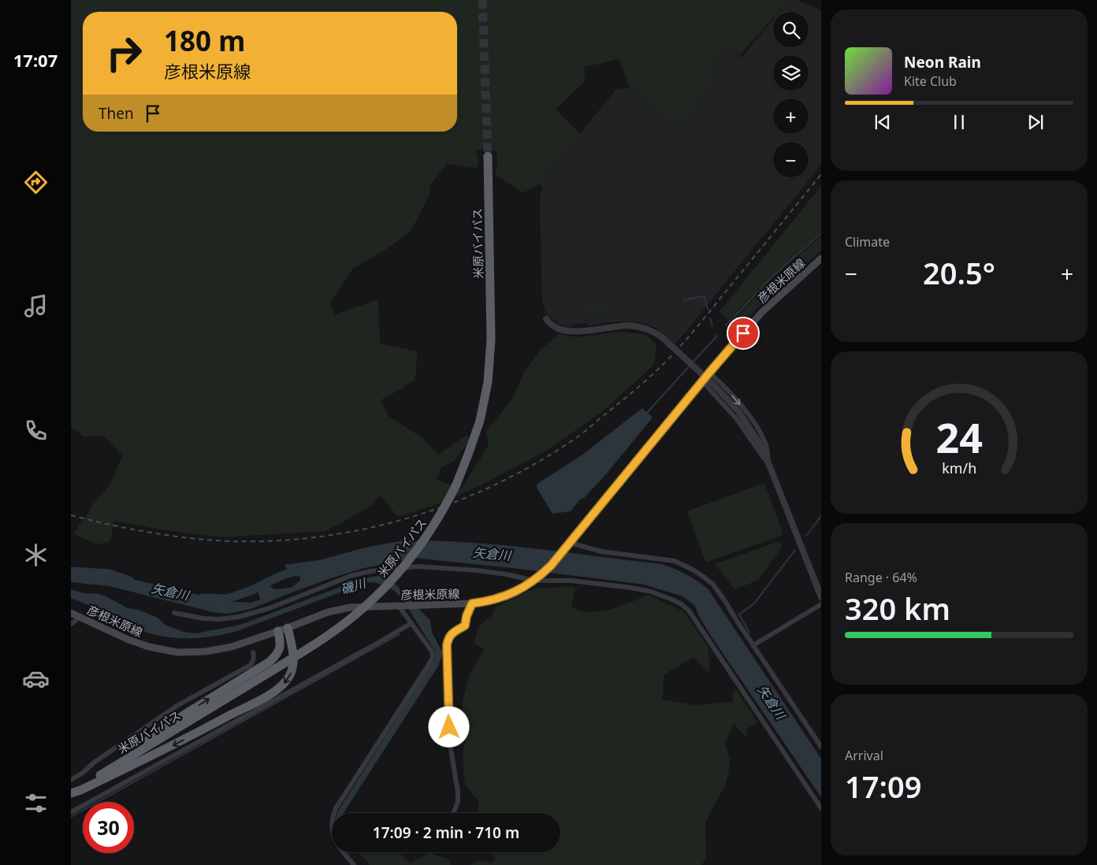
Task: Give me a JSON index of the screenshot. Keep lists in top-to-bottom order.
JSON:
{
  "streets": {
    "highway": ["米原バイパス"],
    "main road": ["彦根米原線"]
  },
  "water": ["矢倉川", "磯川"],
  "page": {
    "tabs": "17:07",
    "map_buttons": ["+", "−"],
    "turn": ["180 m", "彦根米原線"],
    "song": ["Neon Rain", "Kite Club"],
    "then": "Then",
    "tile": [
      "Climate",
      ["Range · 64%", "320 km"],
      ["Arrival", "17:09"]
    ],
    "heat": ["−", "20.5°", "+"],
    "limit": "30",
    "trip": "17:09 · 2 min · 710 m",
    "gauge": ["24", "km/h"]
  }
}
